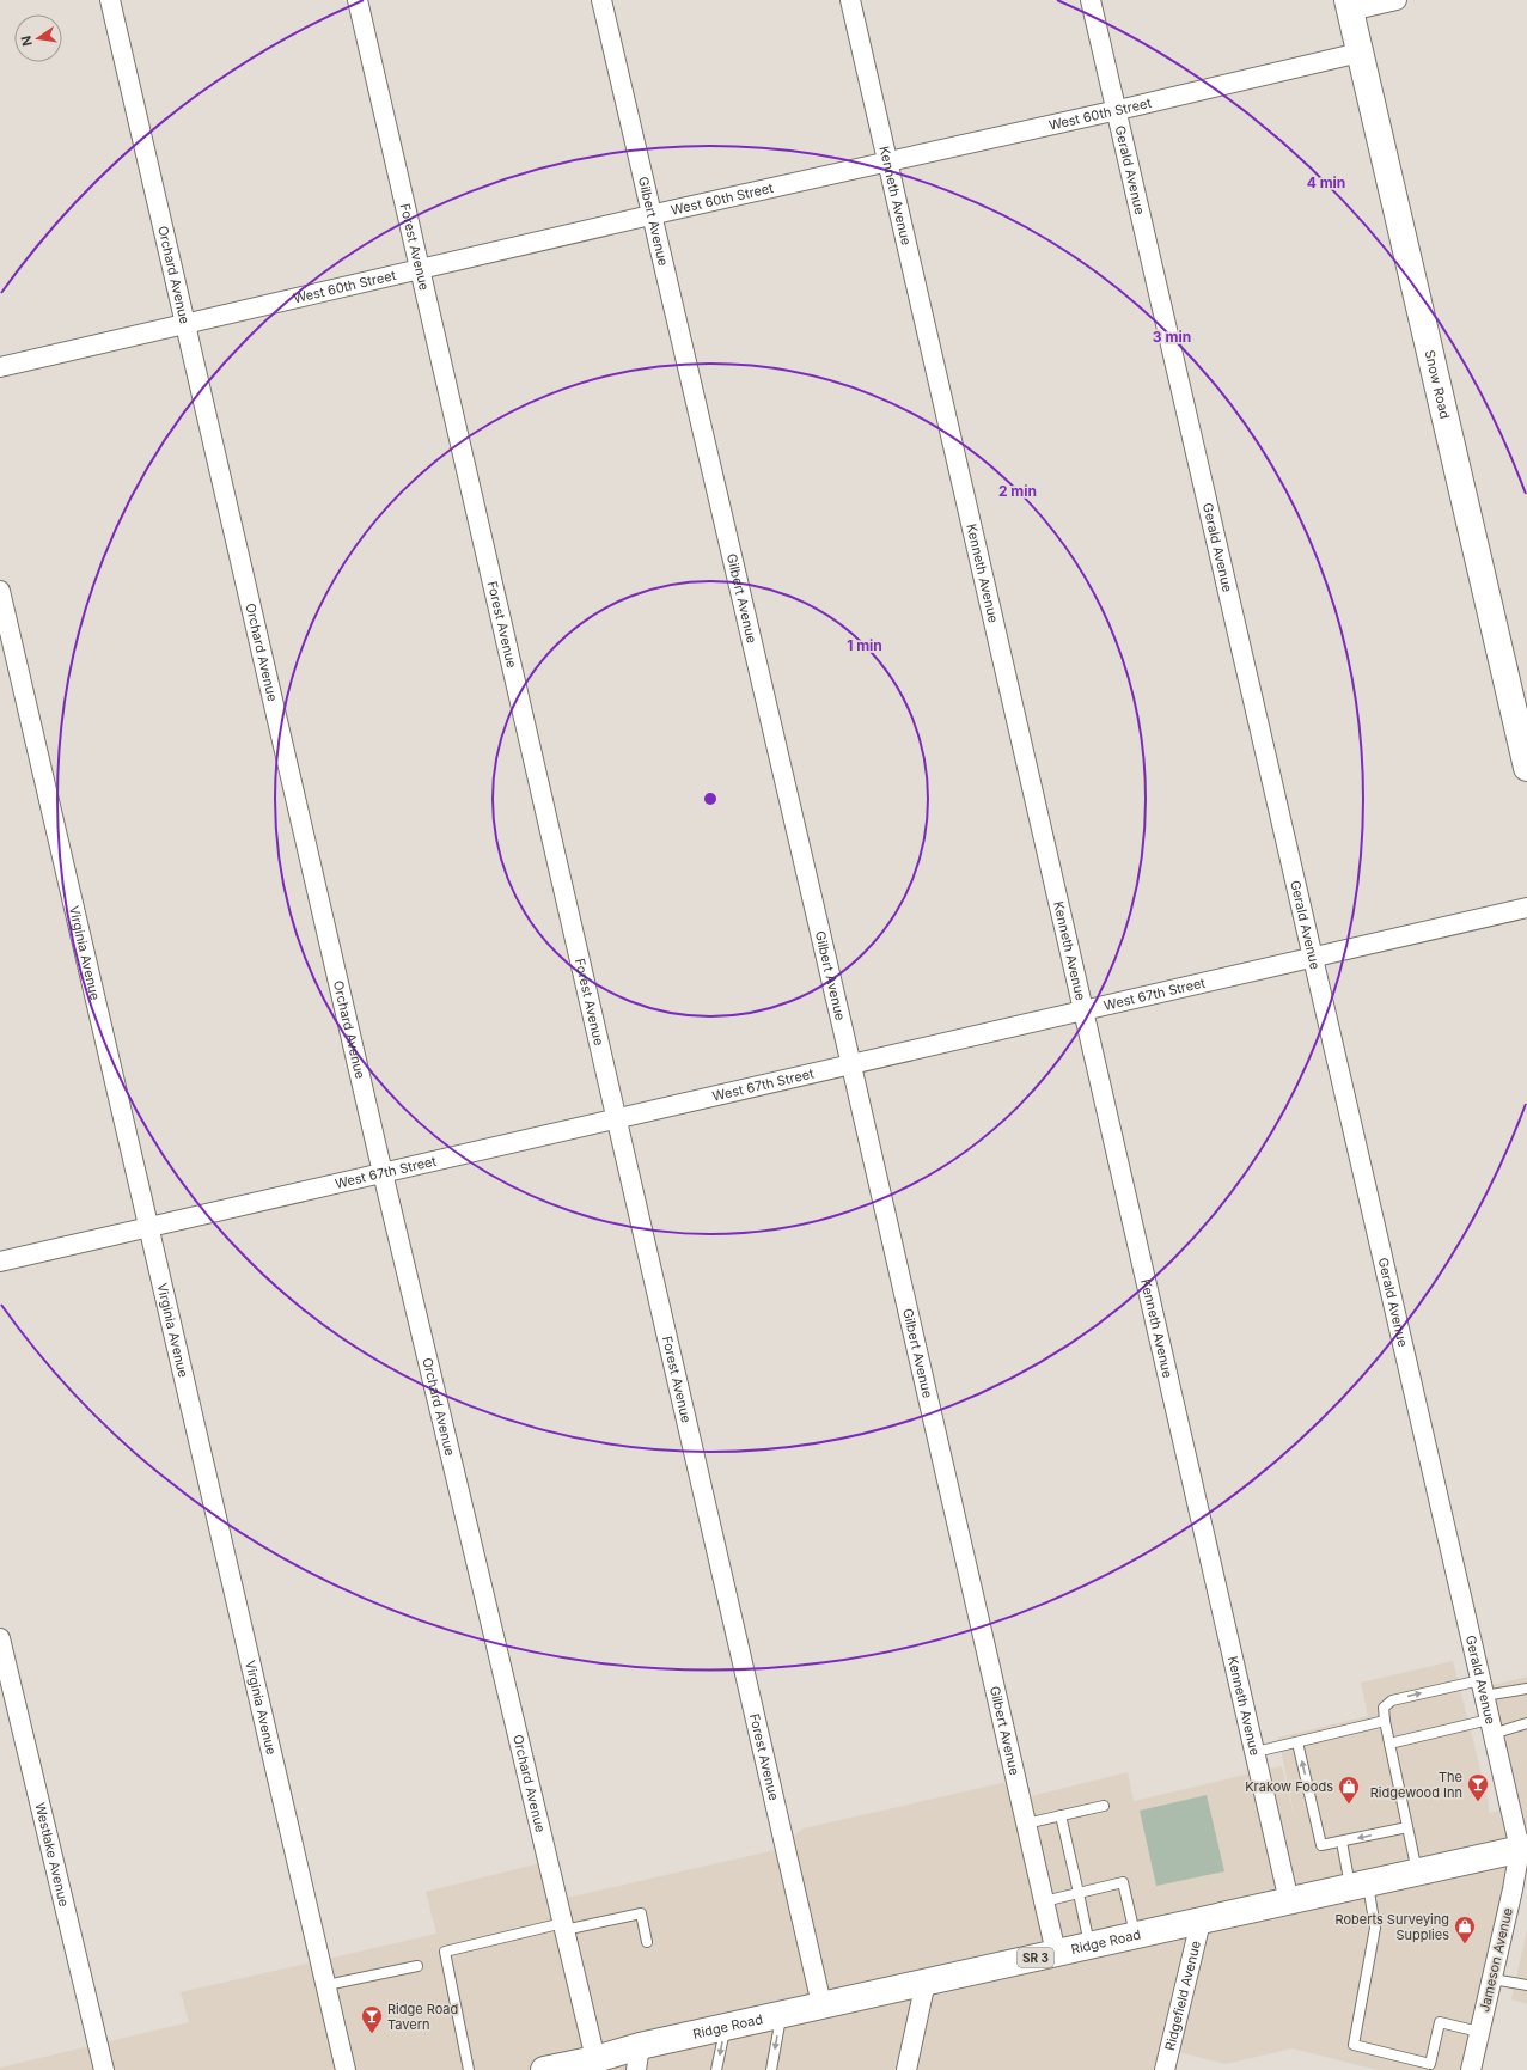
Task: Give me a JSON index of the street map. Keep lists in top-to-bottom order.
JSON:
{
  "streets": {
    "main road": ["Snow Road", "Ridge Road", "SR 3"],
    "street": [
      "West 60th Street",
      "Gerald Avenue",
      "Kenneth Avenue",
      "Gilbert Avenue",
      "Forest Avenue",
      "Orchard Avenue",
      "Virginia Avenue",
      "West 67th Street",
      "Westlake Avenue",
      "Jameson Avenue",
      "Ridgefield Avenue"
    ]
  },
  "crossings": [
    ["West 60th Street", "Gerald Avenue"],
    ["West 60th Street", "Kenneth Avenue"],
    ["West 60th Street", "Gilbert Avenue"],
    ["West 60th Street", "Forest Avenue"],
    ["West 60th Street", "Orchard Avenue"],
    ["West 60th Street", "Snow Road"],
    ["Gerald Avenue", "West 67th Street"],
    ["Gerald Avenue", "Ridge Road"],
    ["Gerald Avenue", "Jameson Avenue"],
    ["Kenneth Avenue", "West 67th Street"],
    ["Kenneth Avenue", "Ridge Road"],
    ["Gilbert Avenue", "West 67th Street"],
    ["Gilbert Avenue", "Ridge Road"],
    ["Forest Avenue", "West 67th Street"],
    ["Forest Avenue", "Ridge Road"],
    ["Orchard Avenue", "West 67th Street"],
    ["Orchard Avenue", "Ridge Road"],
    ["Virginia Avenue", "West 67th Street"],
    ["Ridge Road", "Jameson Avenue"],
    ["Ridge Road", "Ridgefield Avenue"]
  ],
  "places": {
    "bar": ["The Ridgewood Inn", "Ridge Road Tavern"],
    "shop": ["Krakow Foods", "Roberts Surveying Supplies"]
  },
  "north": "left",
  "rings": [
    "4 min",
    "3 min",
    "2 min",
    "1 min"
  ]
}
